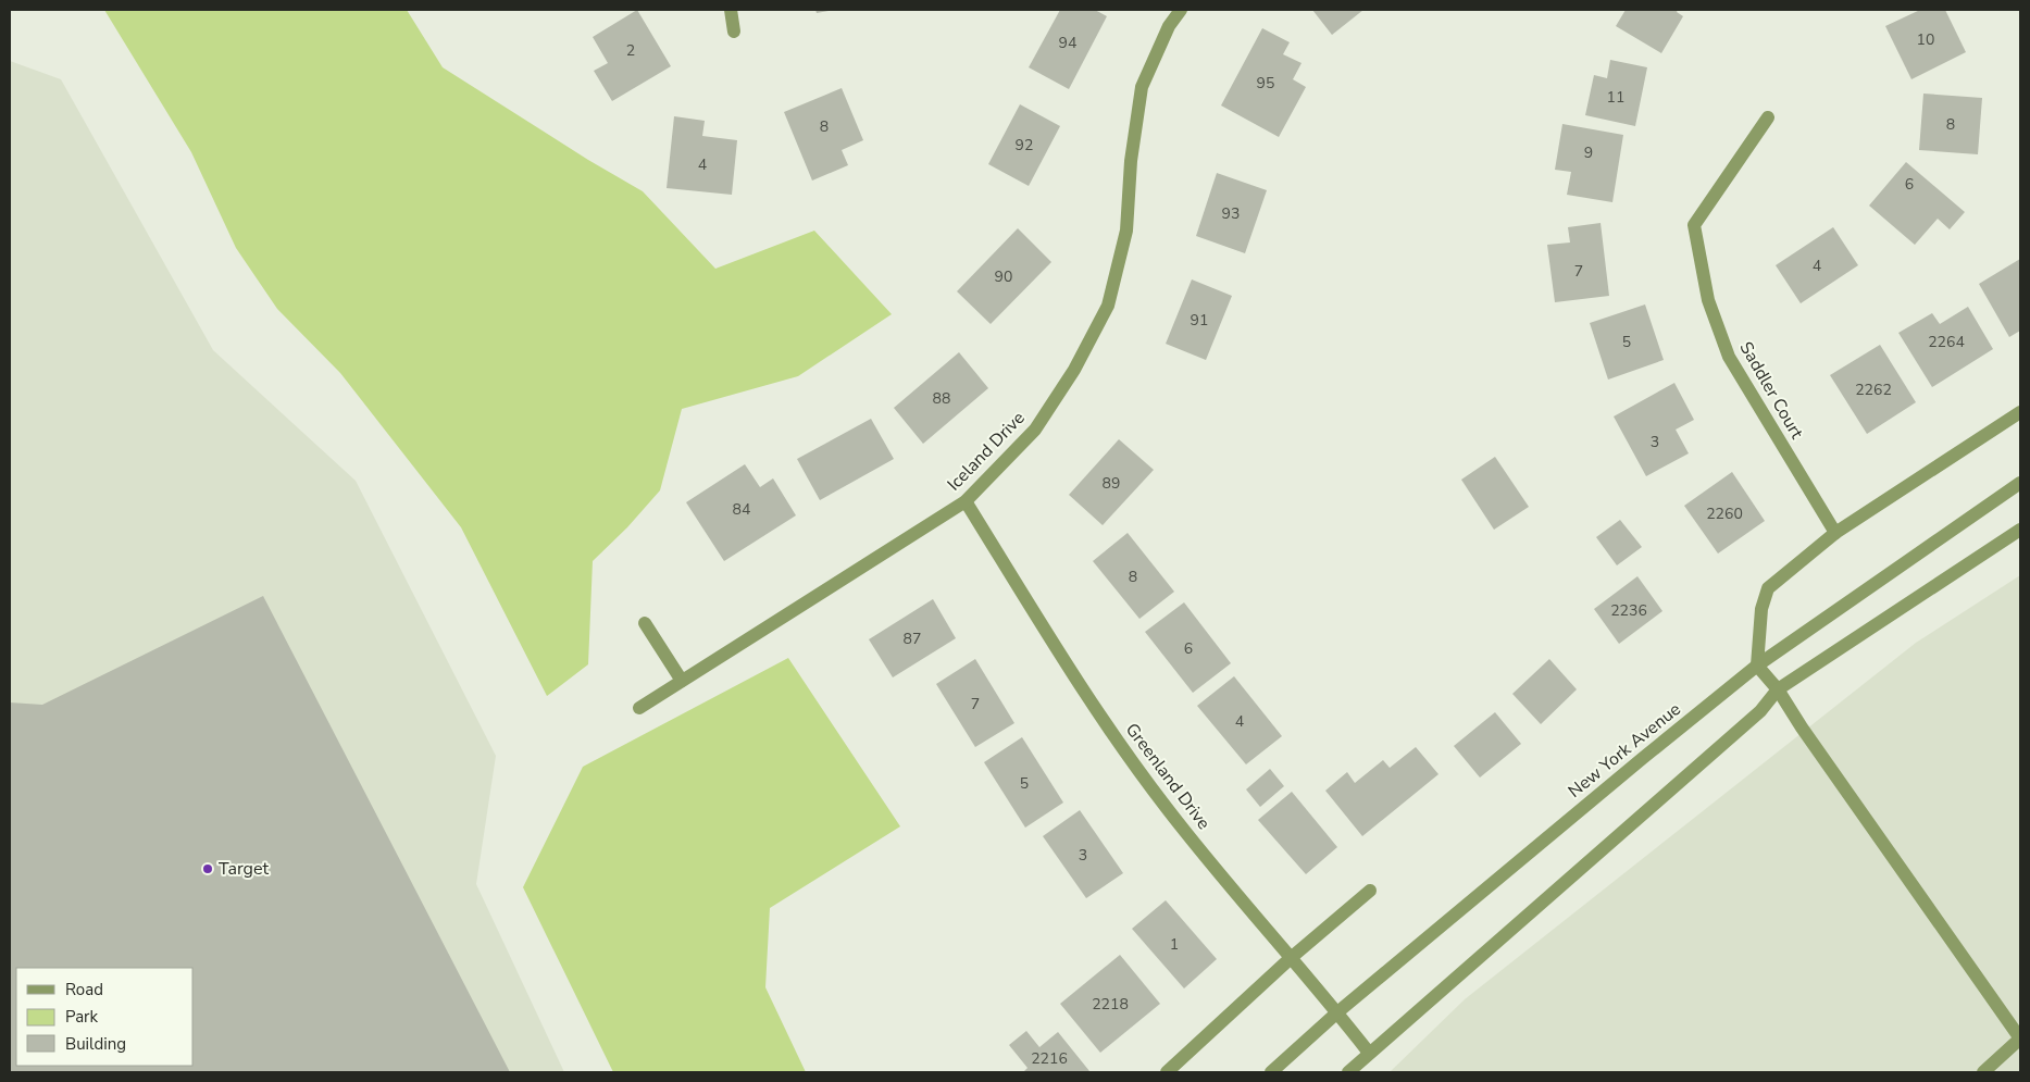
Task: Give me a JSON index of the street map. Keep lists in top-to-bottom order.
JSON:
{
  "streets": {
    "street": [
      "Saddler Court",
      "Iceland Drive",
      "New York Avenue",
      "Greenland Drive"
    ]
  },
  "crossings": [
    ["Iceland Drive", "Greenland Drive"],
    ["New York Avenue", "Greenland Drive"]
  ],
  "places": ["Target"],
  "house_numbers": [
    "10",
    "94",
    "2",
    "95",
    "11",
    "8",
    "8",
    "92",
    "9",
    "4",
    "6",
    "93",
    "4",
    "7",
    "90",
    "91",
    "5",
    "2264",
    "2262",
    "88",
    "3",
    "89",
    "84",
    "2260",
    "8",
    "2236",
    "87",
    "6",
    "7",
    "4",
    "5",
    "3",
    "1",
    "2218",
    "2216"
  ],
  "legend": ["Road", "Park", "Building"]
}
